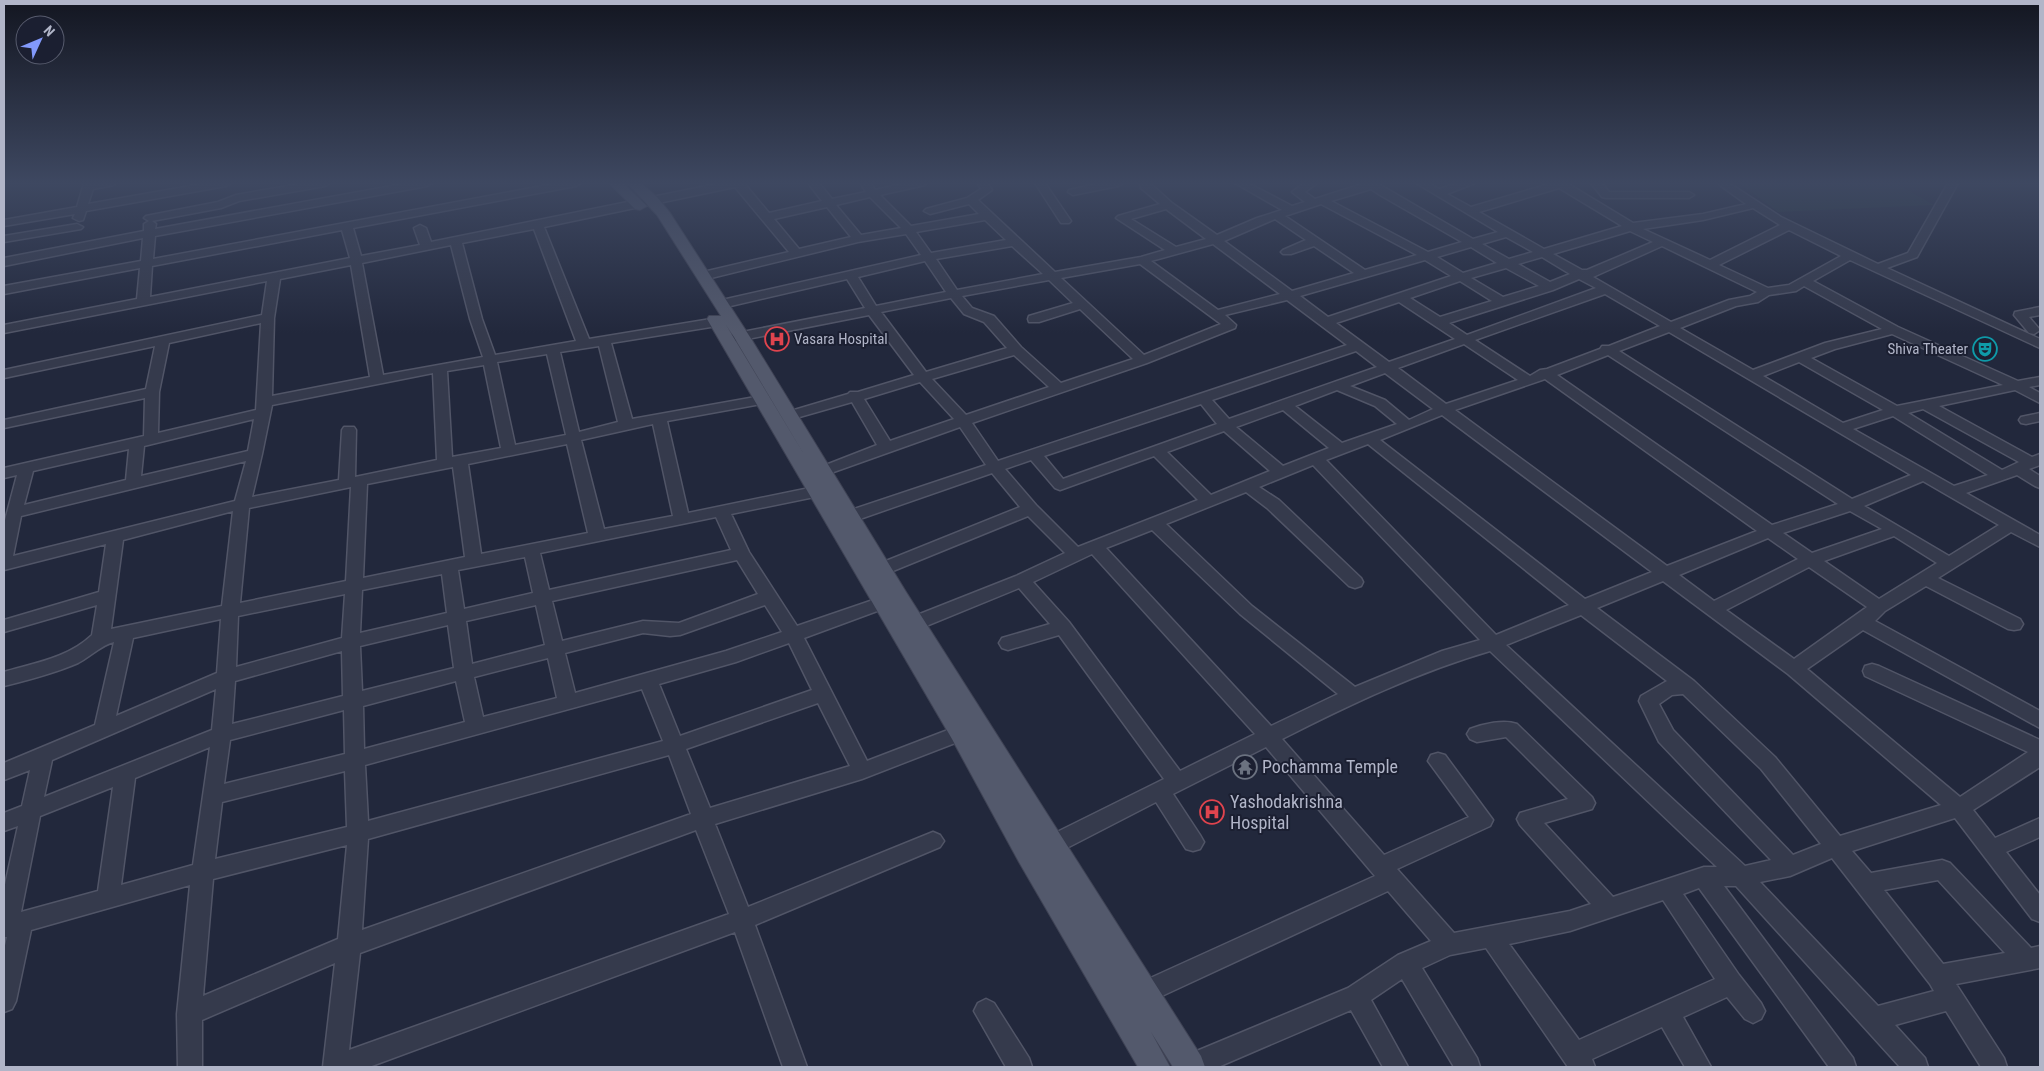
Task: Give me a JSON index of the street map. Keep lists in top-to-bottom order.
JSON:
{
  "places": {
    "hospital": ["Vasara Hospital", "Yashodakrishna Hospital"],
    "theatre": ["Shiva Theater"],
    "temple": ["Pochamma Temple"]
  },
  "north": "top right"
}
